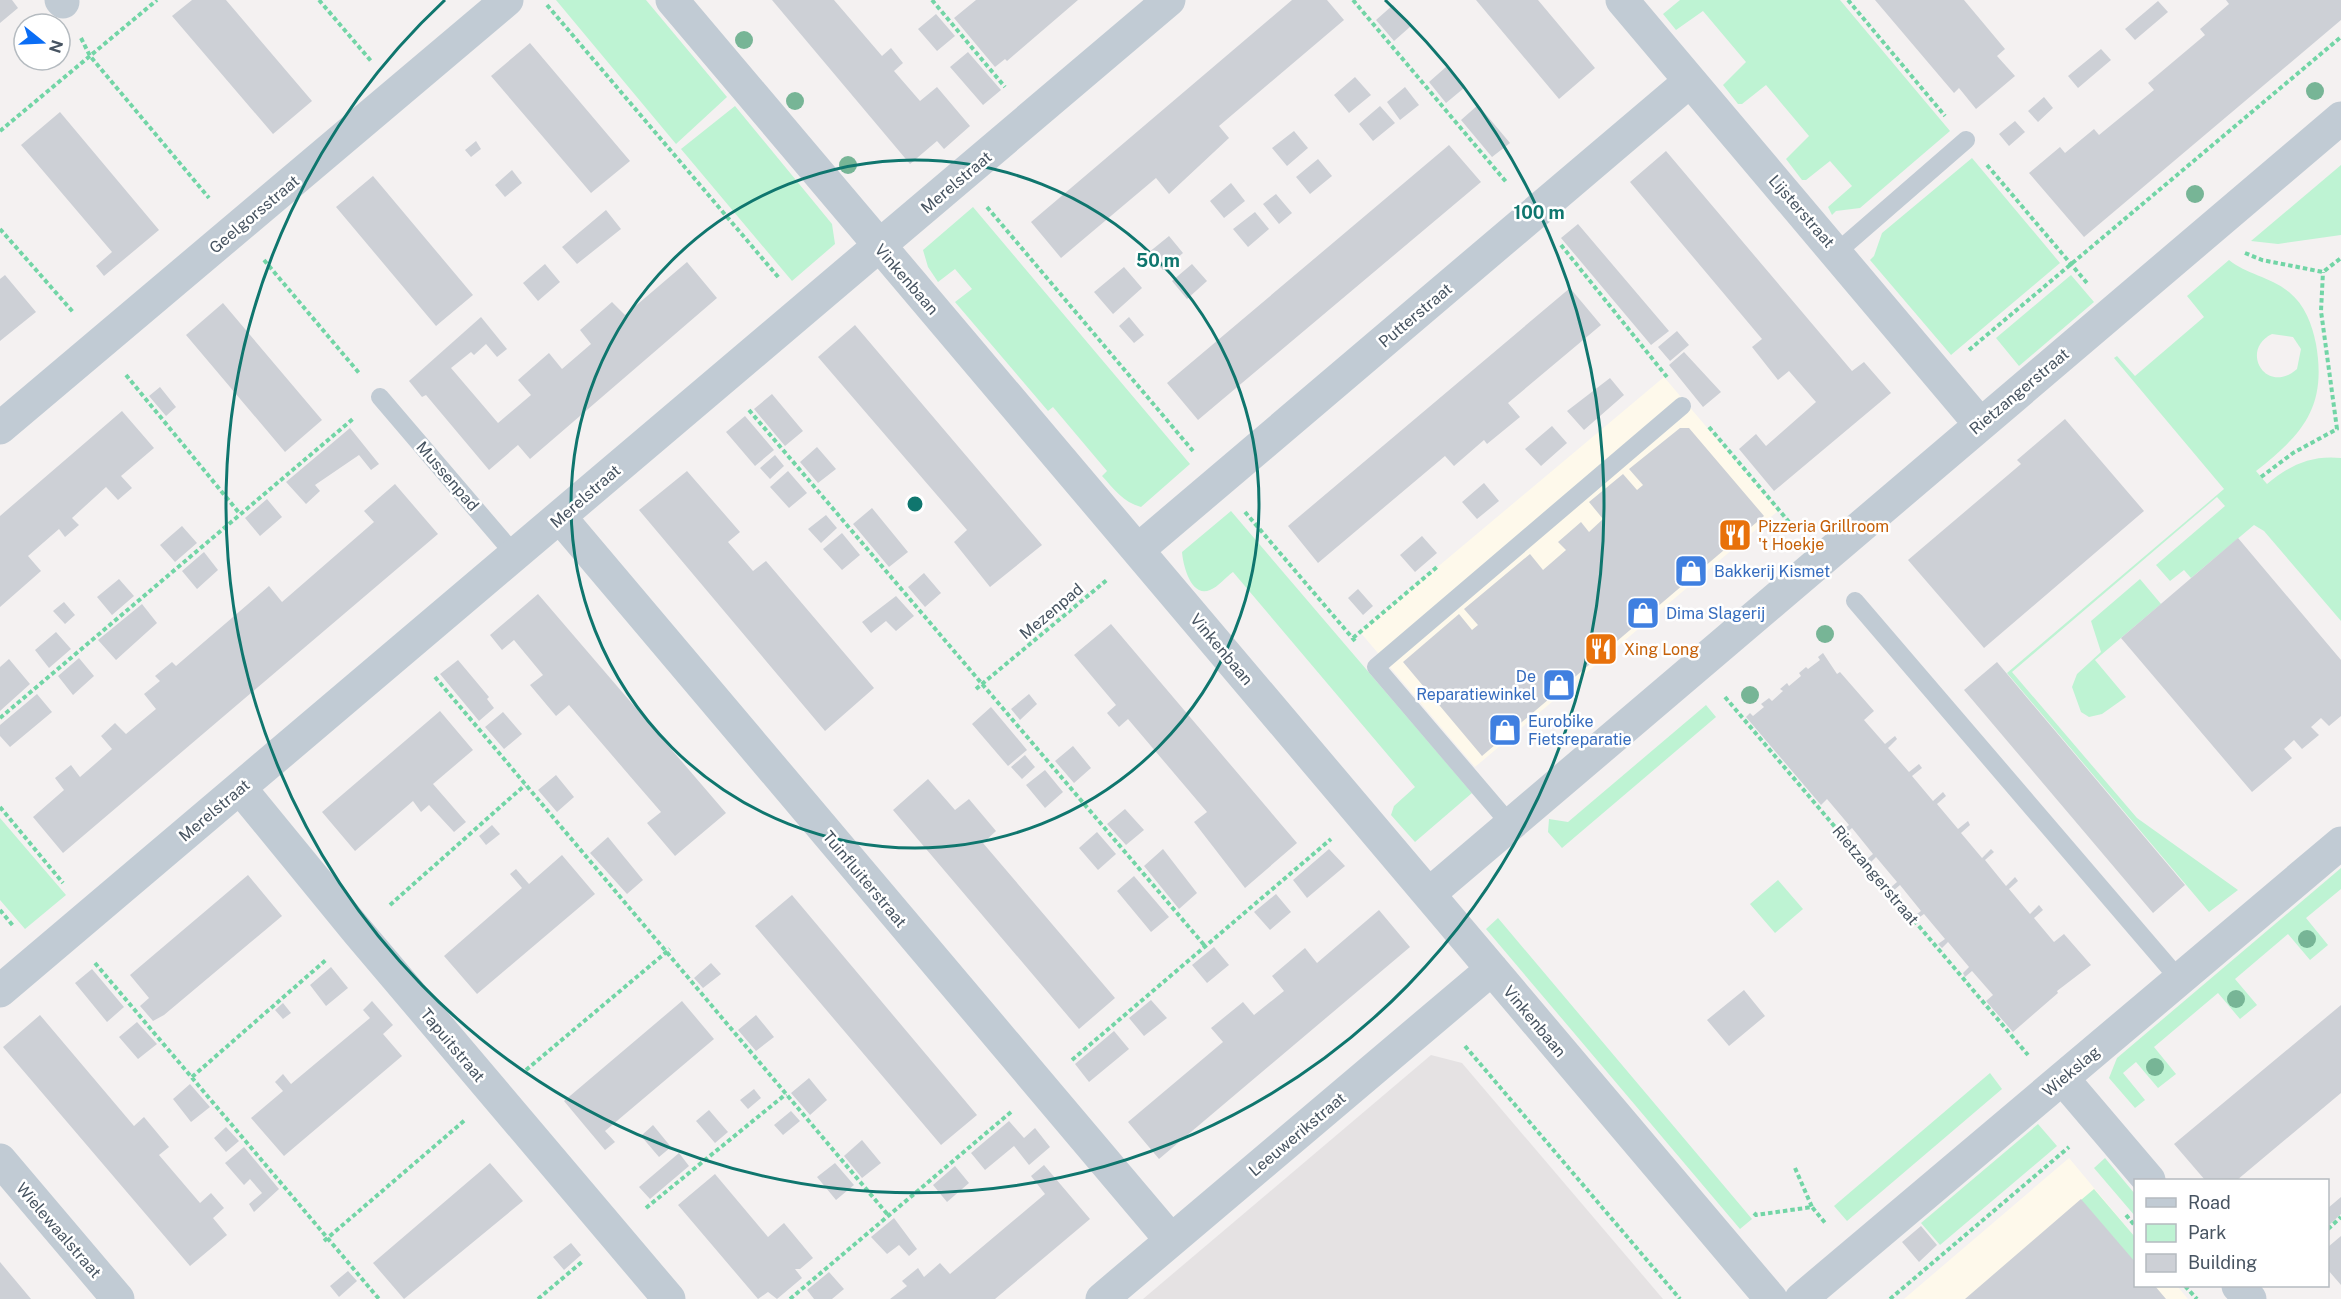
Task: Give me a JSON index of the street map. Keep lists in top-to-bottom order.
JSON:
{
  "streets": {
    "street": [
      "Merelstraat",
      "Lijsterstraat",
      "Geelgorsstraat",
      "Vinkenbaan",
      "Putterstraat",
      "Rietzangerstraat",
      "Tuinfluiterstraat",
      "Tapuitstraat",
      "Wiekslag",
      "Leeuwerikstraat",
      "Wielewaalstraat"
    ],
    "lane": ["Mussenpad"],
    "path": ["Mezenpad"]
  },
  "crossings": [
    ["Merelstraat", "Vinkenbaan"],
    ["Merelstraat", "Mussenpad"],
    ["Merelstraat", "Tuinfluiterstraat"],
    ["Merelstraat", "Tapuitstraat"],
    ["Lijsterstraat", "Putterstraat"],
    ["Lijsterstraat", "Rietzangerstraat"],
    ["Vinkenbaan", "Putterstraat"],
    ["Vinkenbaan", "Rietzangerstraat"],
    ["Vinkenbaan", "Mezenpad"],
    ["Vinkenbaan", "Leeuwerikstraat"],
    ["Putterstraat", "Mezenpad"],
    ["Rietzangerstraat", "Wiekslag"],
    ["Tuinfluiterstraat", "Leeuwerikstraat"]
  ],
  "places": {
    "restaurant": ["Pizzeria Grillroom 't Hoekje", "Xing Long"],
    "shop": [
      "Bakkerij Kismet",
      "Dima Slagerij",
      "De Reparatiewinkel",
      "Eurobike Fietsreparatie"
    ]
  },
  "legend": ["Road", "Park", "Building"],
  "north": "right",
  "rings": ["100 m", "50 m"]
}
